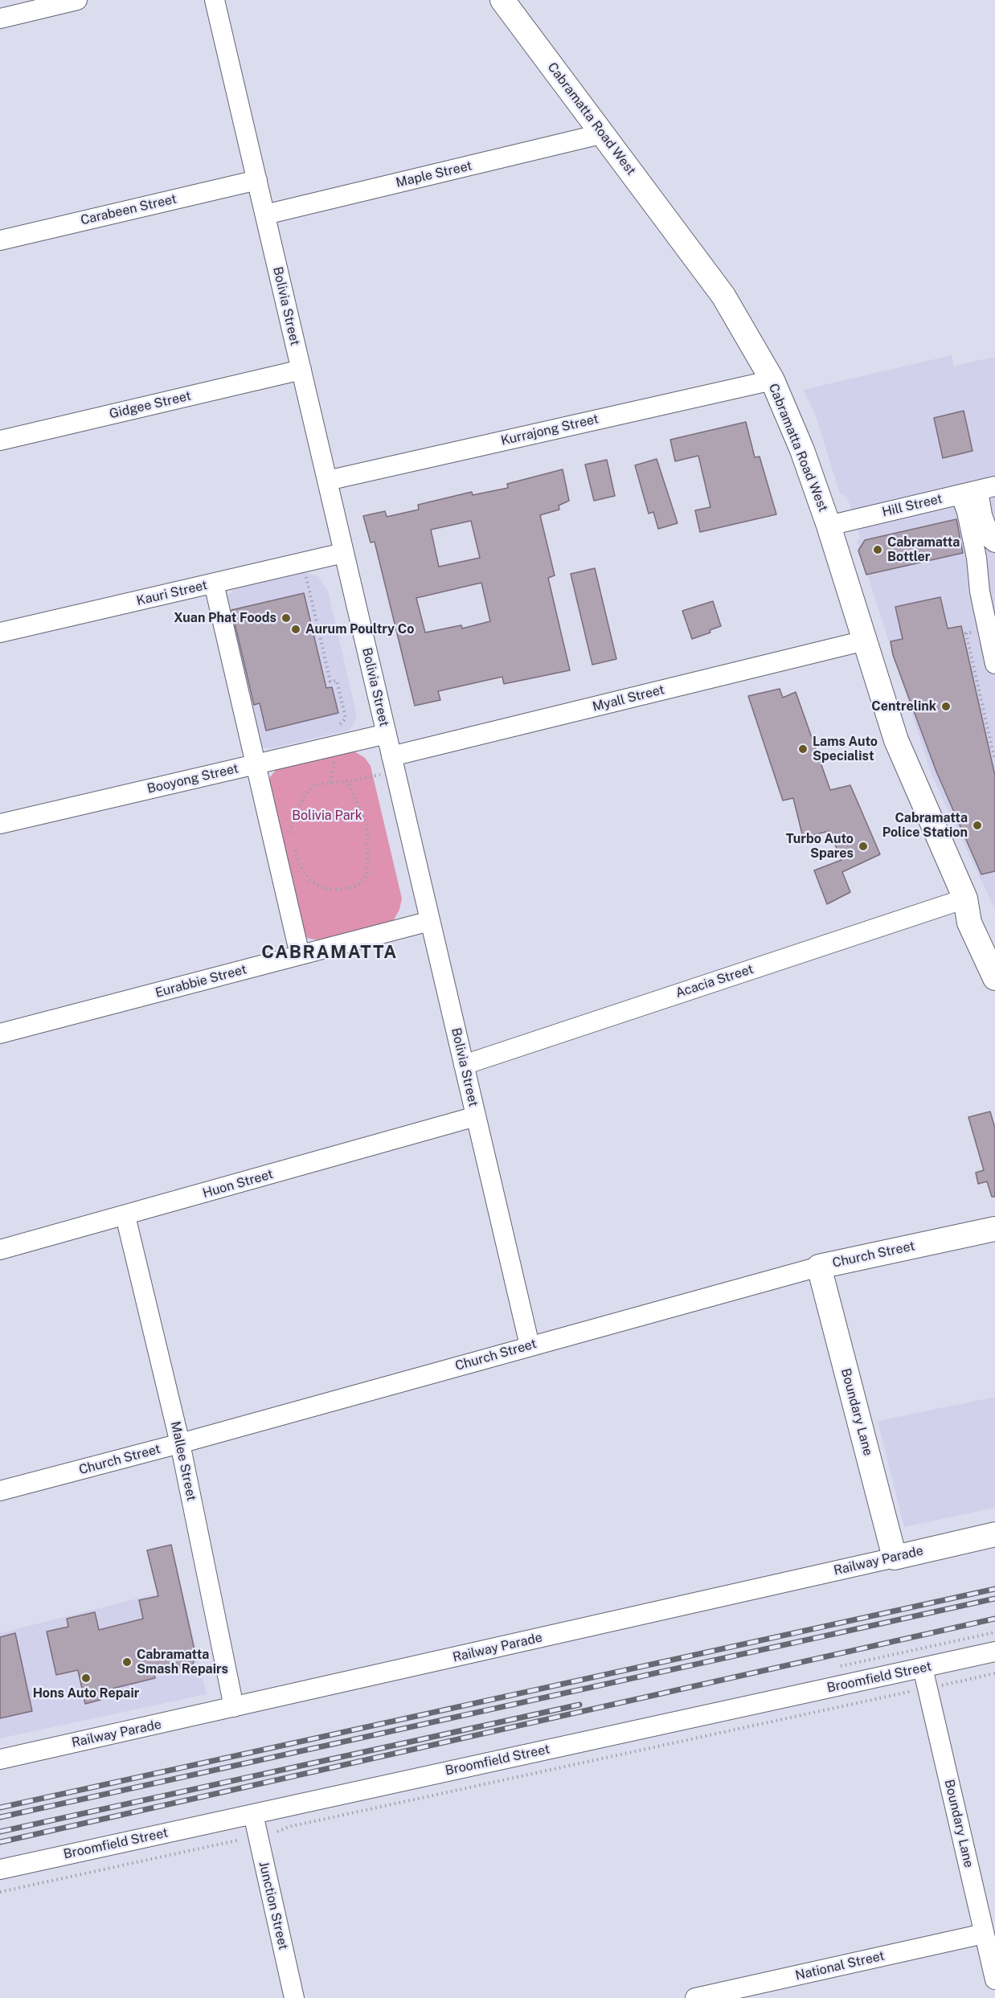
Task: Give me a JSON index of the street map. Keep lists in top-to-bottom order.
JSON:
{
  "streets": {
    "main road": [
      "Cabramatta Road West",
      "Church Street",
      "Boundary Lane",
      "Railway Parade"
    ],
    "street": [
      "Maple Street",
      "Carabeen Street",
      "Bolivia Street",
      "Gidgee Street",
      "Kurrajong Street",
      "Hill Street",
      "Kauri Street",
      "Myall Street",
      "Booyong Street",
      "Eurabbie Street",
      "Acacia Street",
      "Huon Street",
      "Mallee Street",
      "Broomfield Street",
      "Junction Street",
      "National Street"
    ]
  },
  "crossings": [
    ["Cabramatta Road West", "Maple Street"],
    ["Cabramatta Road West", "Kurrajong Street"],
    ["Cabramatta Road West", "Hill Street"],
    ["Cabramatta Road West", "Myall Street"],
    ["Cabramatta Road West", "Acacia Street"],
    ["Maple Street", "Bolivia Street"],
    ["Carabeen Street", "Bolivia Street"],
    ["Bolivia Street", "Gidgee Street"],
    ["Bolivia Street", "Kurrajong Street"],
    ["Bolivia Street", "Kauri Street"],
    ["Bolivia Street", "Myall Street"],
    ["Bolivia Street", "Booyong Street"],
    ["Bolivia Street", "Eurabbie Street"],
    ["Bolivia Street", "Acacia Street"],
    ["Bolivia Street", "Huon Street"],
    ["Bolivia Street", "Church Street"],
    ["Huon Street", "Mallee Street"],
    ["Church Street", "Boundary Lane"],
    ["Church Street", "Mallee Street"],
    ["Boundary Lane", "Railway Parade"],
    ["Boundary Lane", "Broomfield Street"],
    ["Boundary Lane", "National Street"],
    ["Mallee Street", "Railway Parade"],
    ["Broomfield Street", "Junction Street"]
  ],
  "districts": ["CABRAMATTA"],
  "parks": ["Bolivia Park"],
  "places": [
    "Cabramatta Bottler",
    "Xuan Phat Foods",
    "Aurum Poultry Co",
    "Centrelink",
    "Lams Auto Specialist",
    "Cabramatta Police Station",
    "Turbo Auto Spares",
    "Cabramatta Smash Repairs",
    "Hons Auto Repair"
  ]
}
